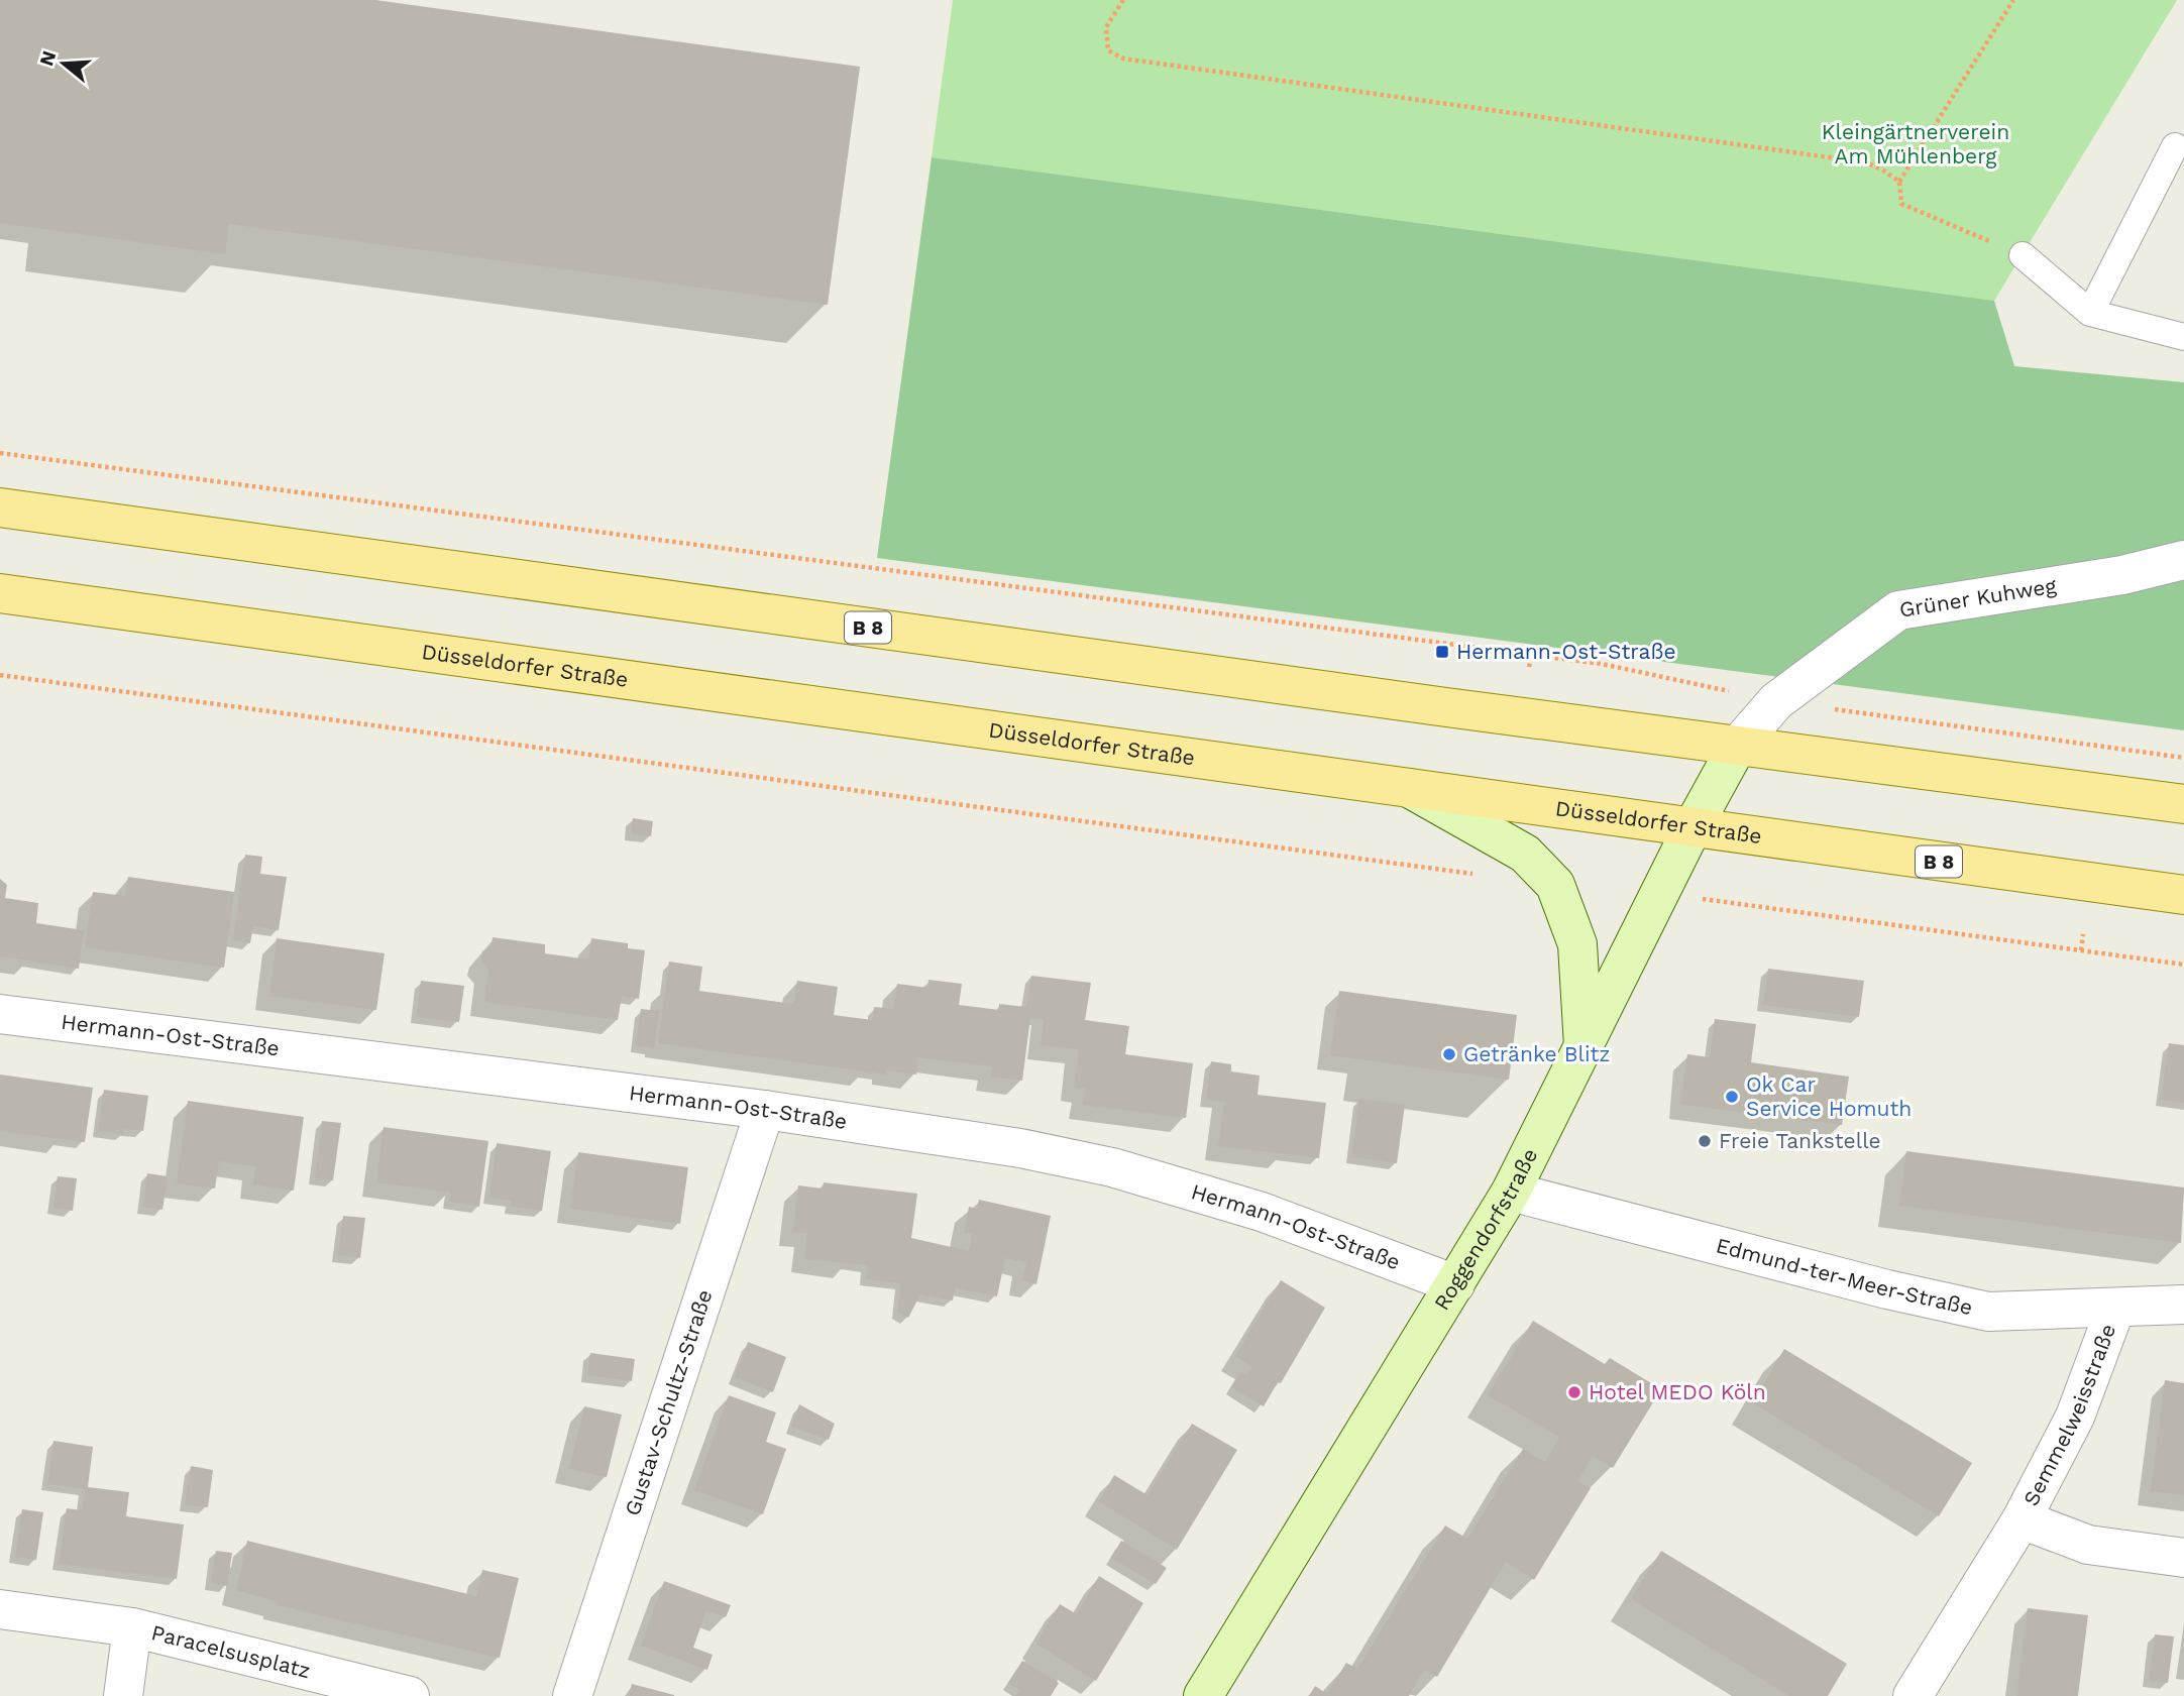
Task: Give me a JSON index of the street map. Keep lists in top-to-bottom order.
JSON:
{
  "streets": {
    "main road": ["B 8", "Düsseldorfer Straße"],
    "street": [
      "Grüner Kuhweg",
      "Hermann-Ost-Straße",
      "Roggendorfstraße",
      "Edmund-ter-Meer-Straße",
      "Gustav-Schultz-Straße",
      "Semmelweisstraße",
      "Paracelsusplatz"
    ]
  },
  "crossings": [
    ["Grüner Kuhweg", "B 8"],
    ["Grüner Kuhweg", "Roggendorfstraße"],
    ["B 8", "Roggendorfstraße"],
    ["Düsseldorfer Straße", "Roggendorfstraße"],
    ["Hermann-Ost-Straße", "Roggendorfstraße"],
    ["Hermann-Ost-Straße", "Gustav-Schultz-Straße"],
    ["Roggendorfstraße", "Edmund-ter-Meer-Straße"],
    ["Edmund-ter-Meer-Straße", "Semmelweisstraße"]
  ],
  "parks": ["Kleingärtnerverein Am Mühlenberg"],
  "places": {
    "transit": ["Hermann-Ost-Straße"],
    "other": [
      "Getränke Blitz",
      "Ok Car Service Homuth",
      "Freie Tankstelle",
      "Hotel MEDO Köln"
    ]
  },
  "north": "left"
}
